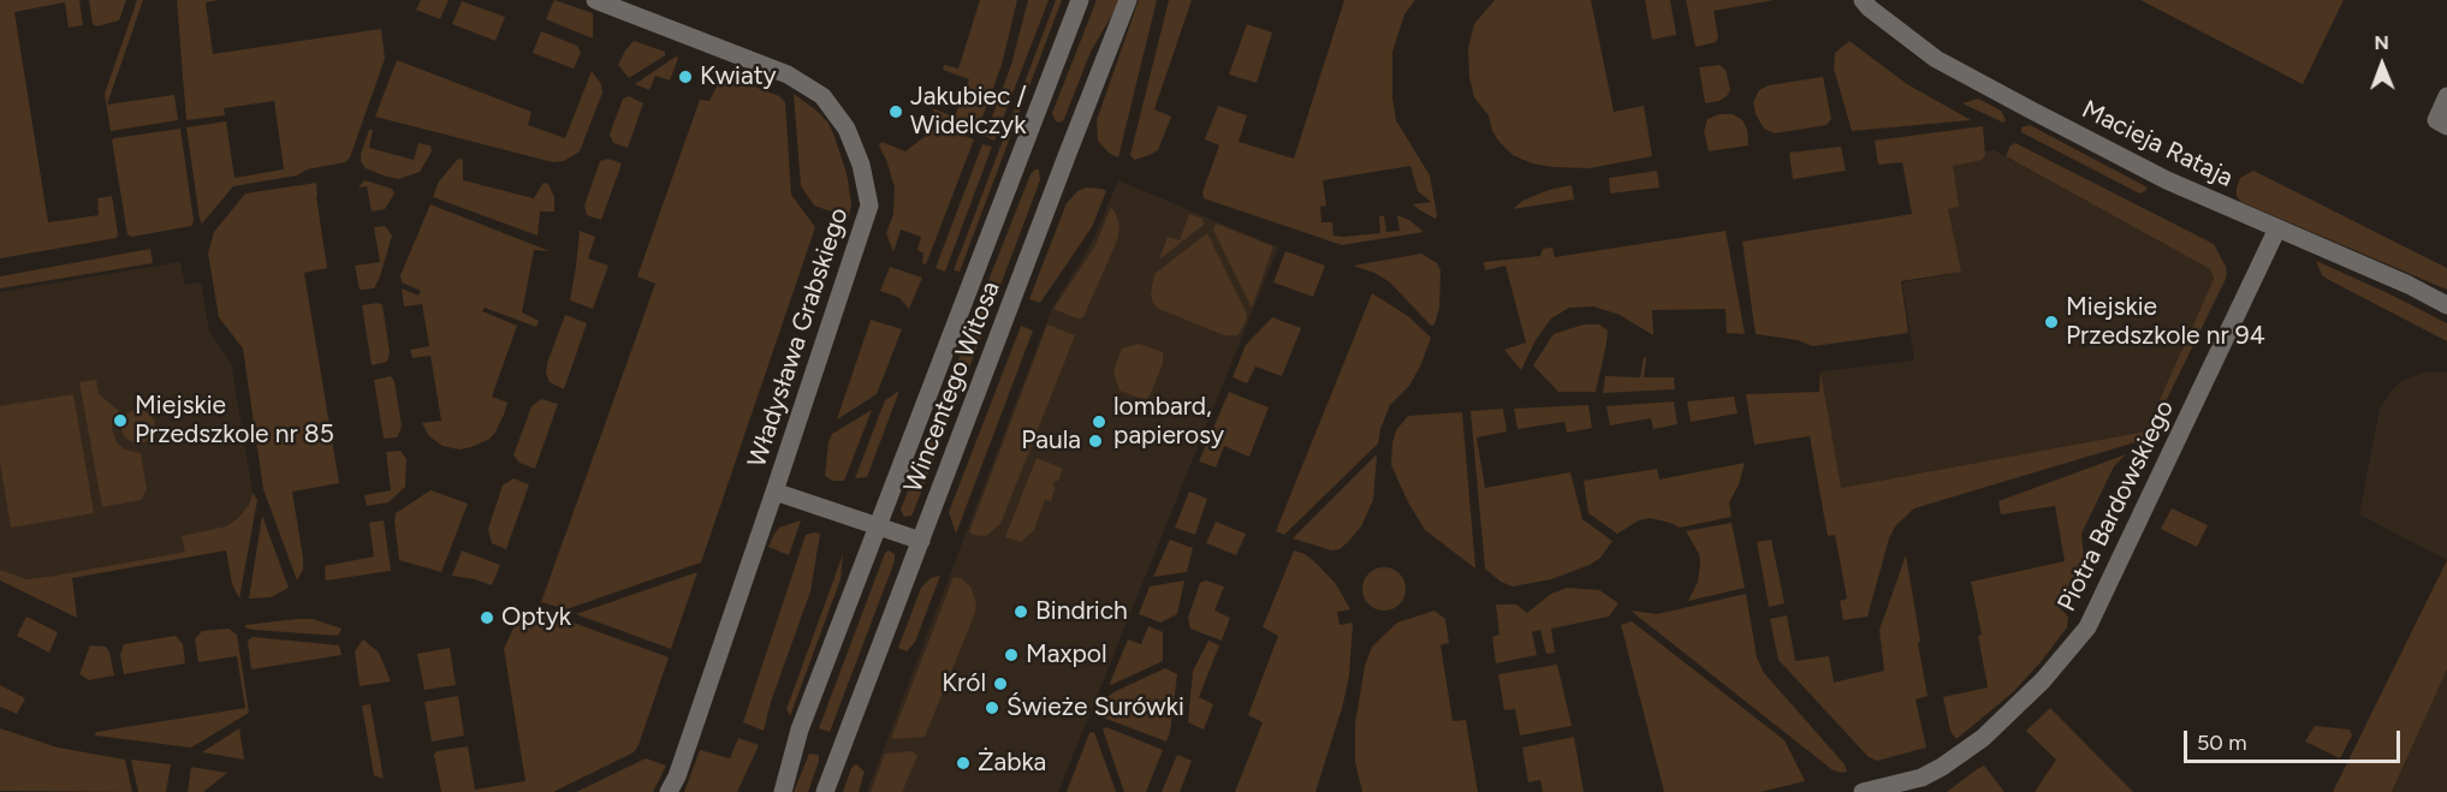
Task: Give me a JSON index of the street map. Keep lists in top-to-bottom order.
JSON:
{
  "streets": {
    "street": [
      "Macieja Rataja",
      "Władysława Grabskiego",
      "Wincentego Witosa",
      "Piotra Bardowskiego"
    ]
  },
  "crossings": [
    ["Macieja Rataja", "Piotra Bardowskiego"]
  ],
  "places": [
    "Kwiaty",
    "Jakubiec / Widelczyk",
    "Miejskie Przedszkole nr 94",
    "Miejskie Przedszkole nr 85",
    "lombard, papierosy",
    "Paula",
    "Bindrich",
    "Optyk",
    "Maxpol",
    "Król",
    "Świeże Surówki",
    "Żabka"
  ],
  "scale_bar": "50 m",
  "north": "top"
}
